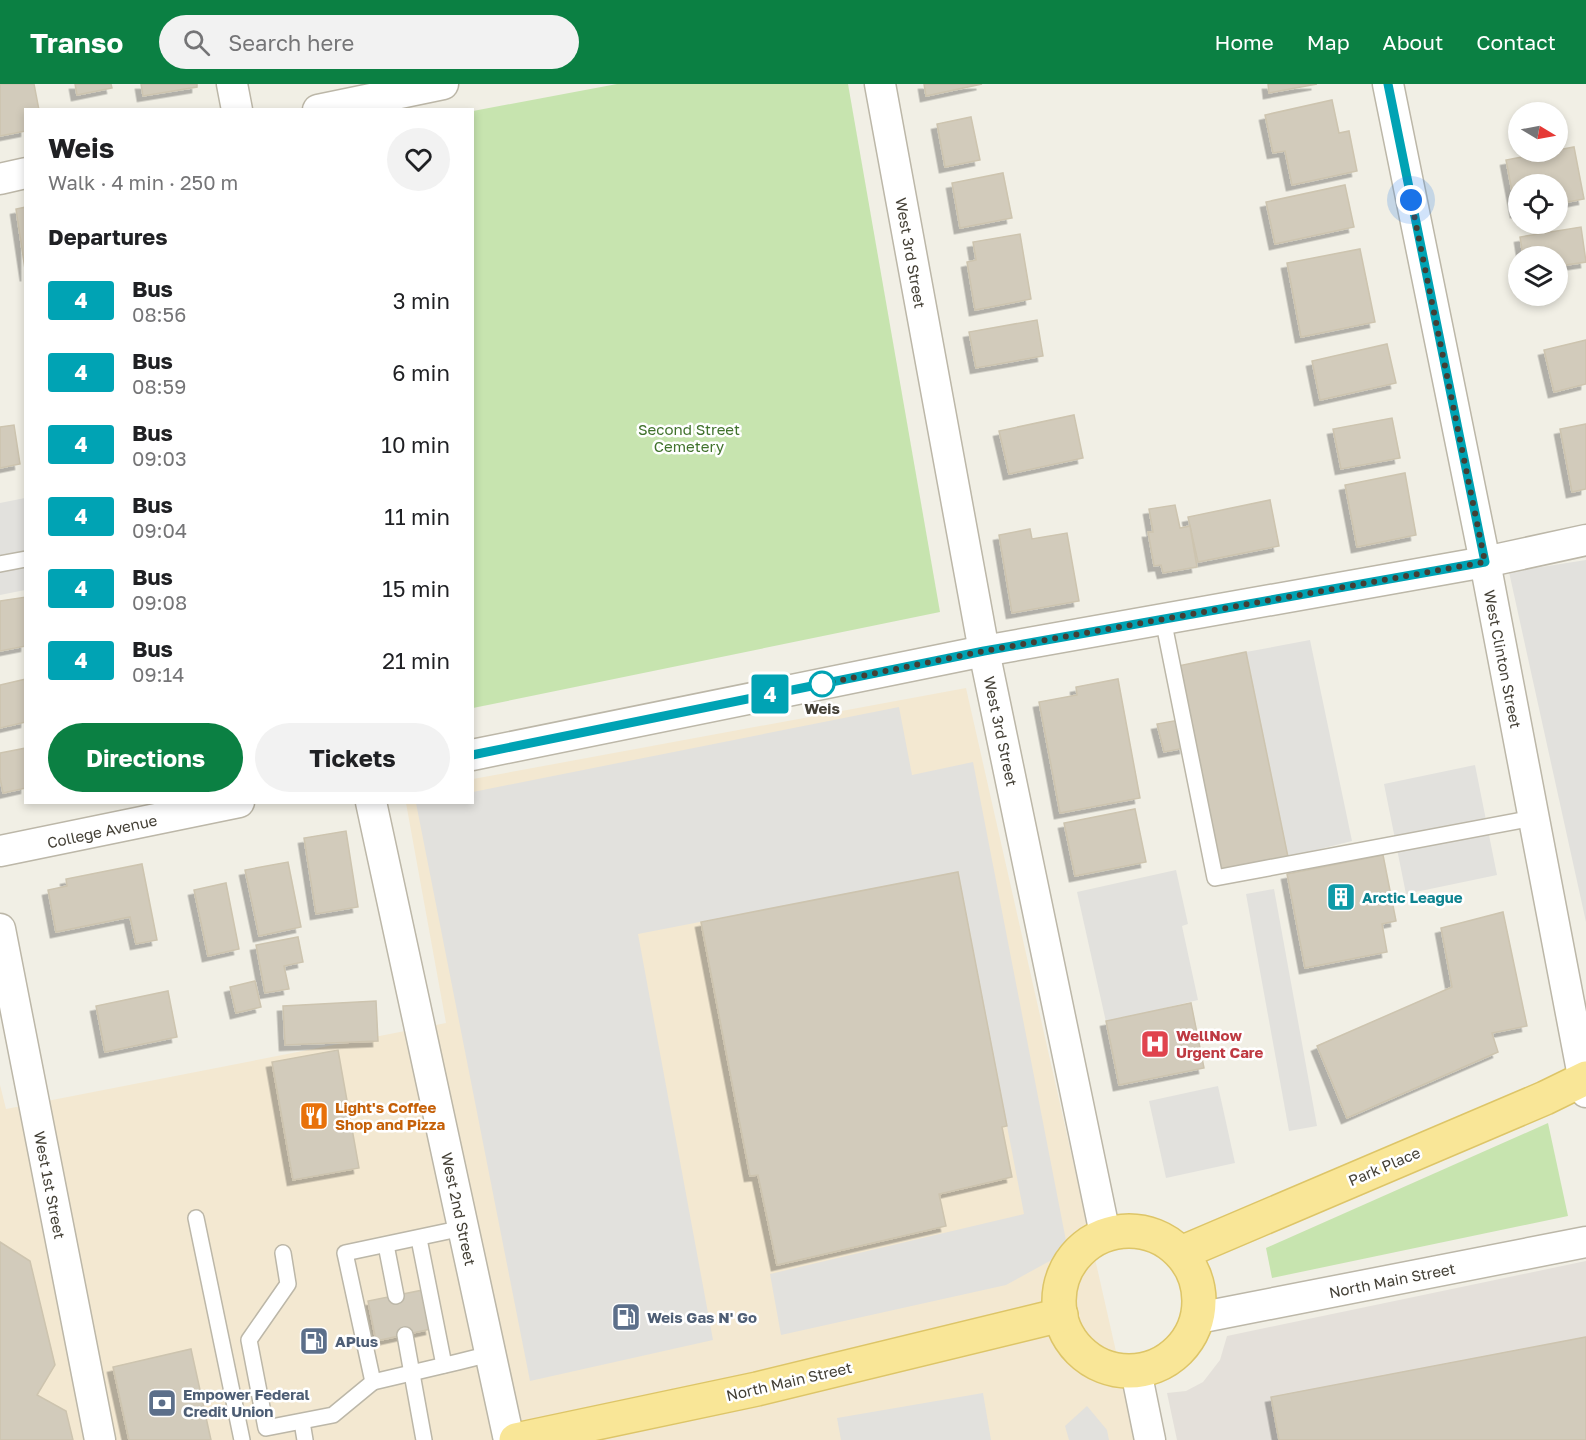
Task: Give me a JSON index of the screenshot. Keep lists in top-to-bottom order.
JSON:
{
  "streets": {
    "main road": ["Park Place", "North Main Street"],
    "street": [
      "West 3rd Street",
      "West Clinton Street",
      "College Avenue",
      "West 1st Street",
      "West 2nd Street"
    ]
  },
  "crossings": [
    ["West 3rd Street", "Park Place"],
    ["West 3rd Street", "North Main Street"],
    ["West Clinton Street", "Park Place"],
    ["Park Place", "North Main Street"]
  ],
  "parks": ["Second Street Cemetery"],
  "places": {
    "other": ["Weis"],
    "building": ["Arctic League"],
    "hospital": ["WellNow Urgent Care"],
    "restaurant": ["Light's Coffee Shop and Pizza"],
    "fuel station": ["Weis Gas N' Go", "APlus"],
    "bank": ["Empower Federal Credit Union"]
  },
  "lines": ["bus line 4"],
  "north": "right",
  "page": {
    "header": "Transo",
    "search": "Search here",
    "nav": [
      "Home",
      "Map",
      "About",
      "Contact"
    ],
    "on_map": "4",
    "heading": [
      ["Weis", "Walk · 4 min · 250 m"],
      "Departures"
    ],
    "list": [
      {
        "mark": "4",
        "name": "Bus",
        "note": "08:56",
        "value": "3 min"
      },
      {
        "mark": "4",
        "name": "Bus",
        "note": "08:59",
        "value": "6 min"
      },
      {
        "mark": "4",
        "name": "Bus",
        "note": "09:03",
        "value": "10 min"
      },
      {
        "mark": "4",
        "name": "Bus",
        "note": "09:04",
        "value": "11 min"
      },
      {
        "mark": "4",
        "name": "Bus",
        "note": "09:08",
        "value": "15 min"
      },
      {
        "mark": "4",
        "name": "Bus",
        "note": "09:14",
        "value": "21 min"
      }
    ],
    "buttons": ["Directions", "Tickets"]
  }
}
